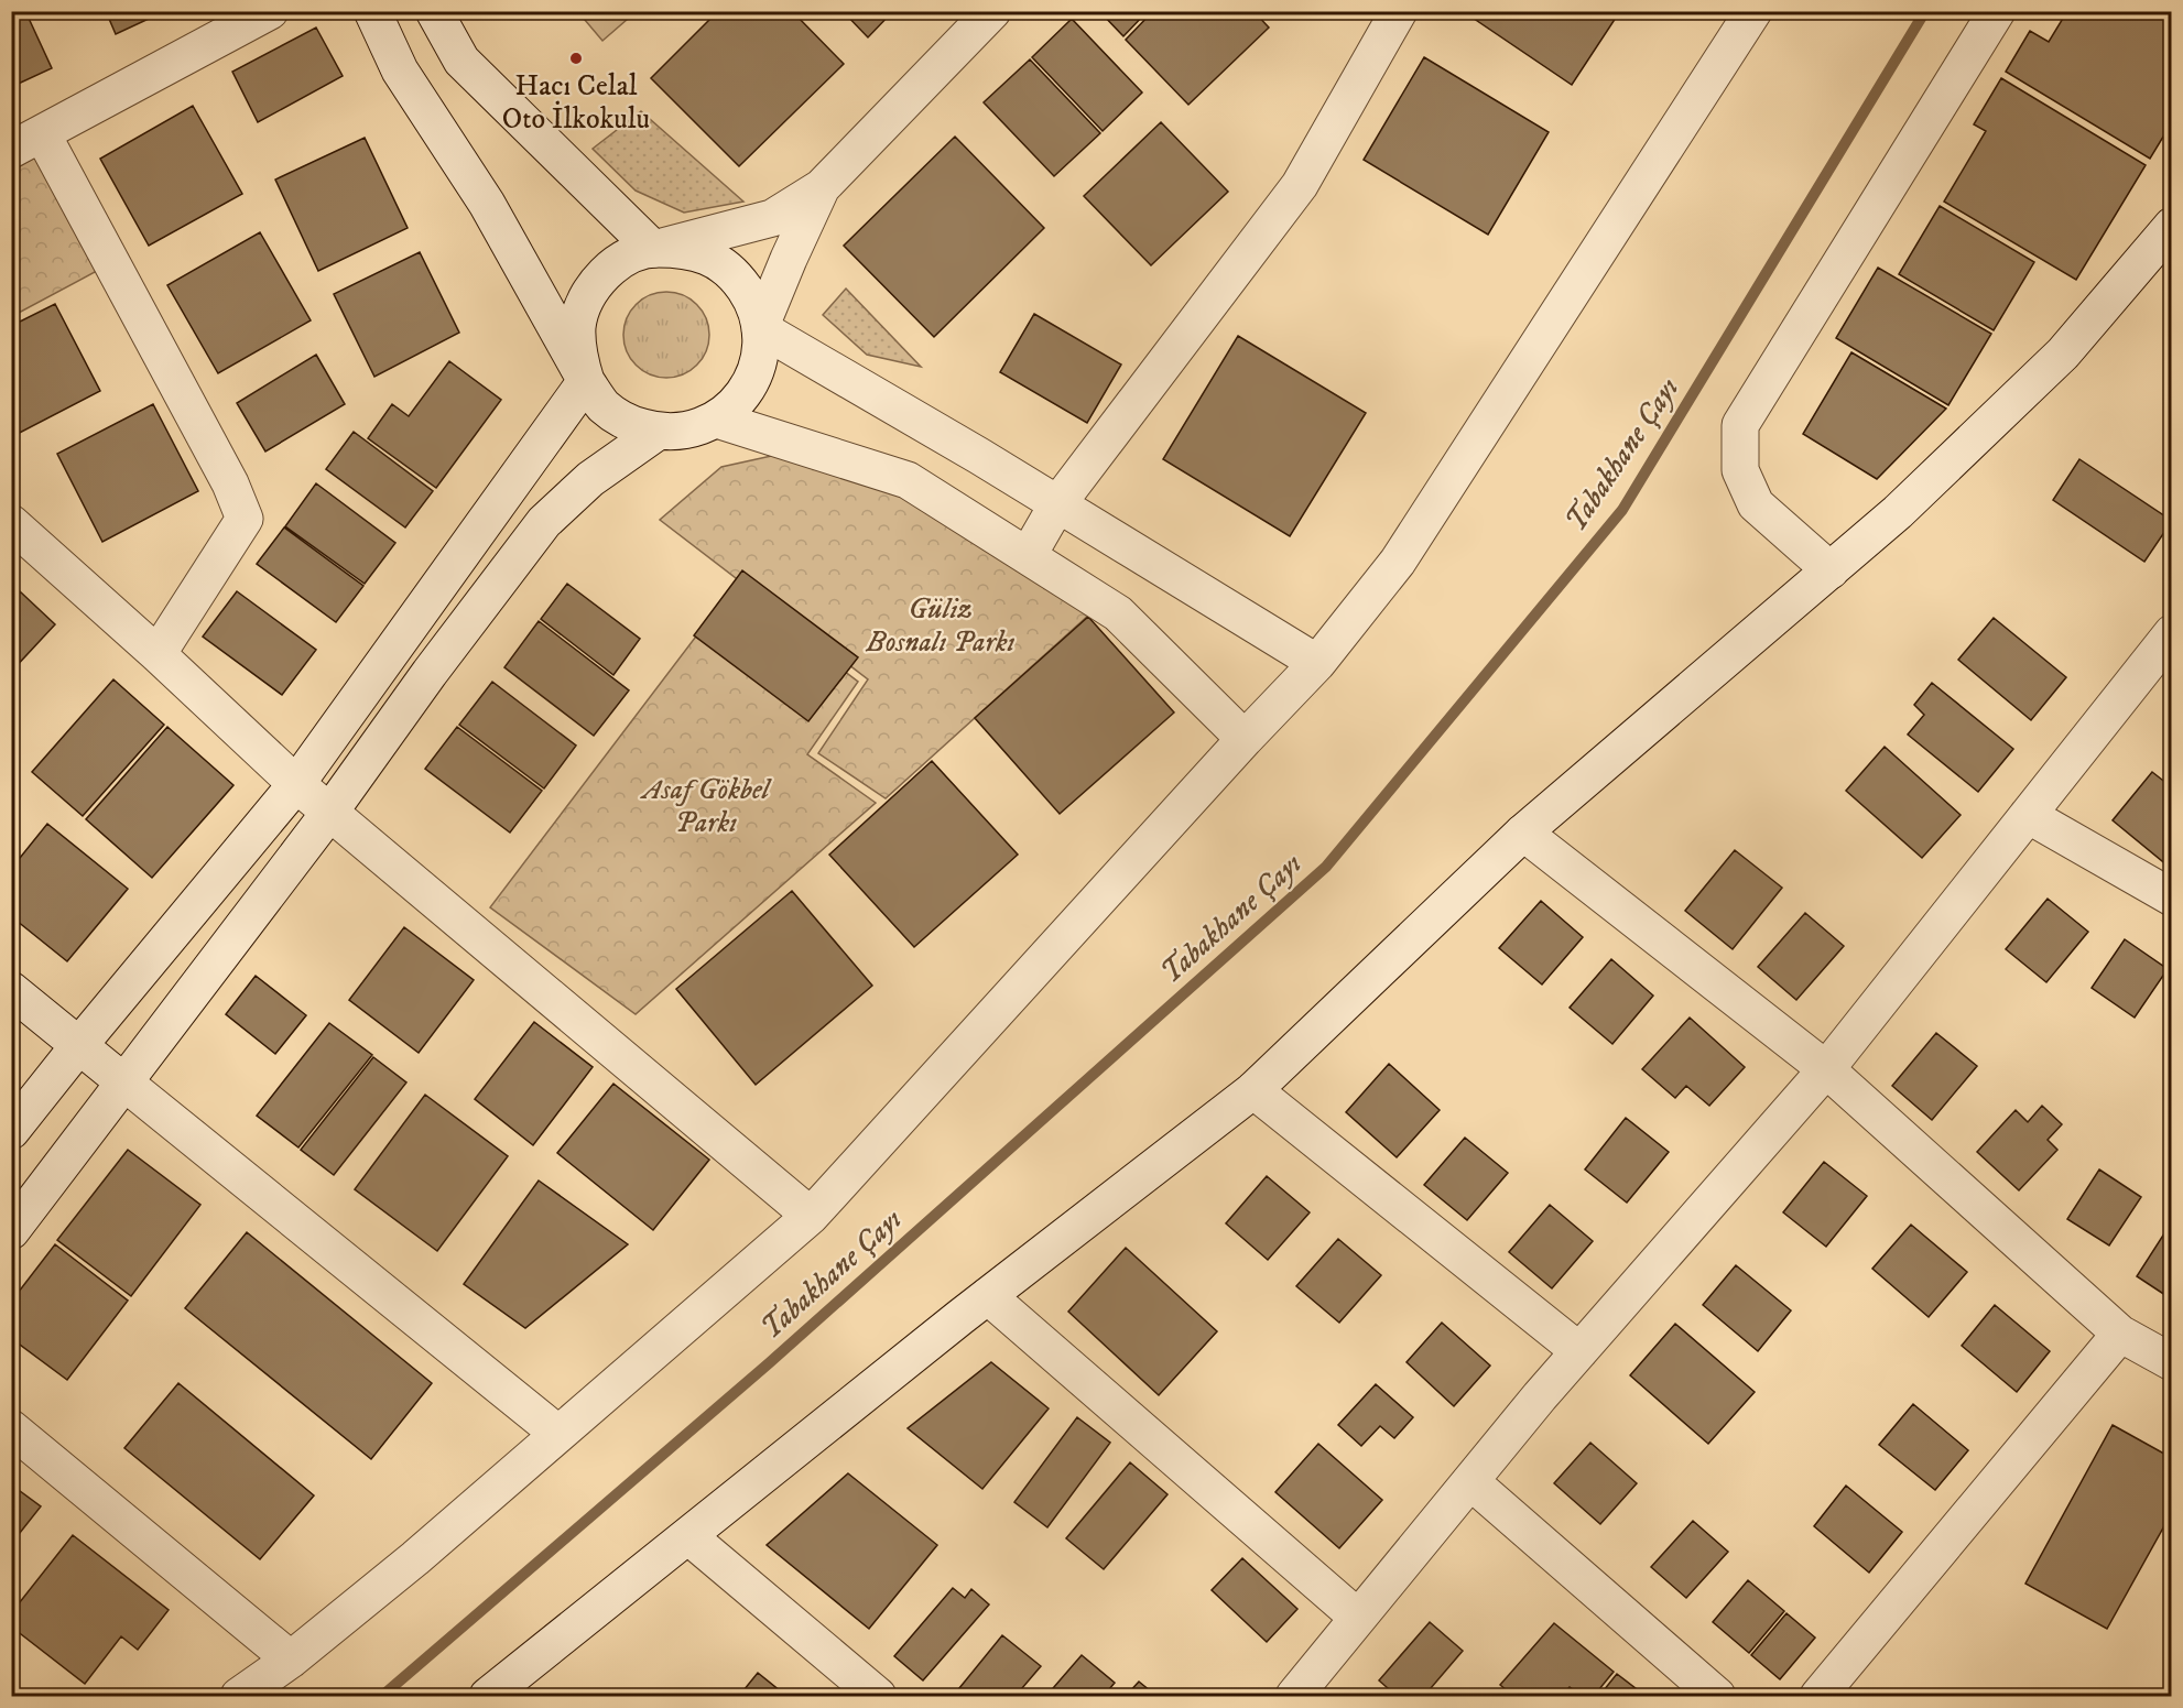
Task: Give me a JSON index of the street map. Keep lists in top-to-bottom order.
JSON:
{
  "water": ["Tabakhane Çayı"],
  "parks": ["Güliz Bosnalı Parkı", "Asaf Gökbel Parkı"],
  "places": ["Hacı Celal Oto İlkokulu"]
}
